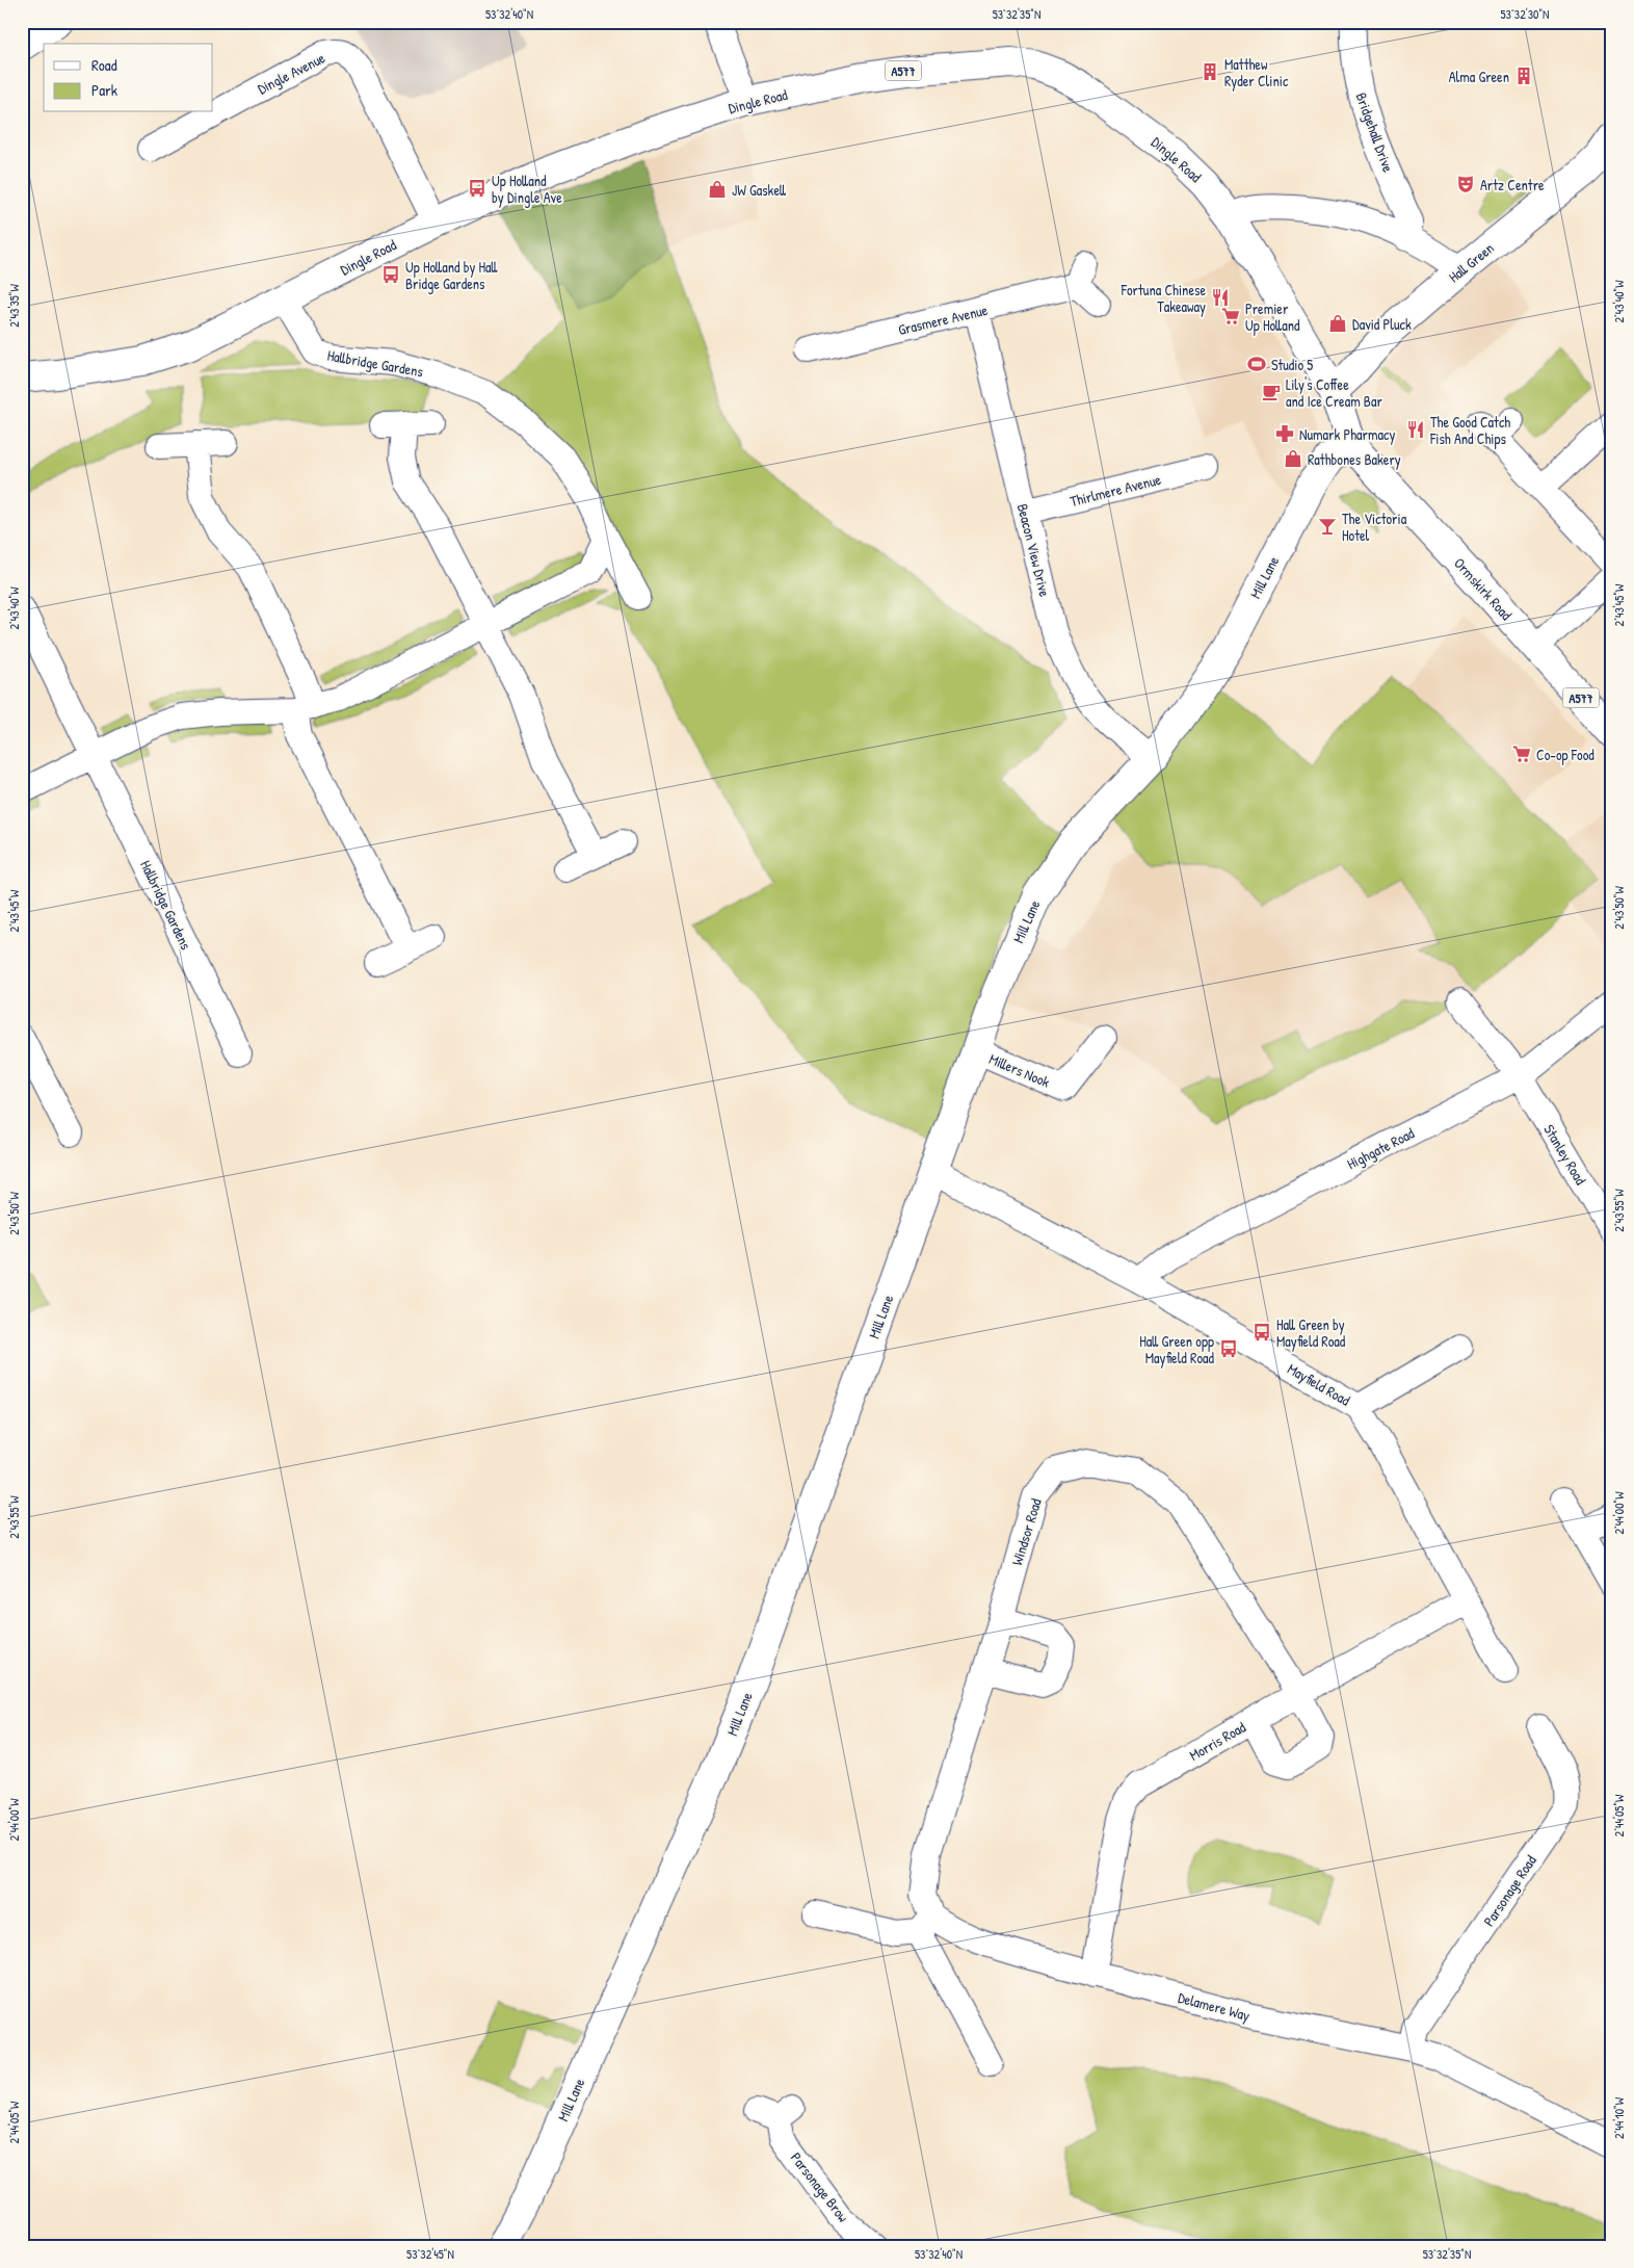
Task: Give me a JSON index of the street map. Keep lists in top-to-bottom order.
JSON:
{
  "streets": {
    "street": [
      "A577",
      "Dingle Avenue",
      "Dingle Road",
      "Bridgehall Drive",
      "Hall Green",
      "Grasmere Avenue",
      "Hallbridge Gardens",
      "Thirlmere Avenue",
      "Beacon View Drive",
      "Mill Lane",
      "Ormskirk Road",
      "Millers Nook",
      "Highgate Road",
      "Stanley Road",
      "Mayfield Road",
      "Windsor Road",
      "Morris Road",
      "Parsonage Road",
      "Delamere Way",
      "Parsonage Brow"
    ]
  },
  "crossings": [
    ["Dingle Avenue", "Dingle Road"],
    ["Dingle Road", "Hall Green"],
    ["Dingle Road", "Hallbridge Gardens"],
    ["Dingle Road", "Mill Lane"],
    ["Dingle Road", "Ormskirk Road"],
    ["Grasmere Avenue", "Beacon View Drive"],
    ["Thirlmere Avenue", "Beacon View Drive"],
    ["Beacon View Drive", "Mill Lane"],
    ["Mill Lane", "Ormskirk Road"],
    ["Mill Lane", "Millers Nook"],
    ["Mill Lane", "Mayfield Road"],
    ["Highgate Road", "Stanley Road"],
    ["Highgate Road", "Mayfield Road"],
    ["Mayfield Road", "Morris Road"],
    ["Windsor Road", "Morris Road"],
    ["Windsor Road", "Delamere Way"],
    ["Morris Road", "Delamere Way"],
    ["Parsonage Road", "Delamere Way"]
  ],
  "places": {
    "building": ["Matthew Ryder Clinic", "Alma Green"],
    "theatre": ["Artz Centre"],
    "bus stop": [
      "Up Holland by Dingle Ave",
      "Up Holland by Hall Bridge Gardens",
      "Hall Green by Mayfield Road",
      "Hall Green opp Mayfield Road"
    ],
    "shop": ["JW Gaskell", "David Pluck", "Rathbones Bakery"],
    "restaurant": ["Fortuna Chinese Takeaway", "The Good Catch Fish And Chips"],
    "supermarket": ["Premier Up Holland", "Co-op Food"],
    "sports": ["Studio 5"],
    "cafe": ["Lily's Coffee and Ice Cream Bar"],
    "pharmacy": ["Numark Pharmacy"],
    "bar": ["The Victoria Hotel"]
  },
  "legend": ["Road", "Park"],
  "coordinates": [
    "53°32'40\"N",
    "53°32'35\"N",
    "53°32'30\"N",
    "2°43'40\"W",
    "2°43'35\"W",
    "2°43'45\"W",
    "2°43'50\"W",
    "2°43'55\"W",
    "2°44'00\"W",
    "2°44'05\"W",
    "2°44'10\"W",
    "53°32'45\"N"
  ]
}
